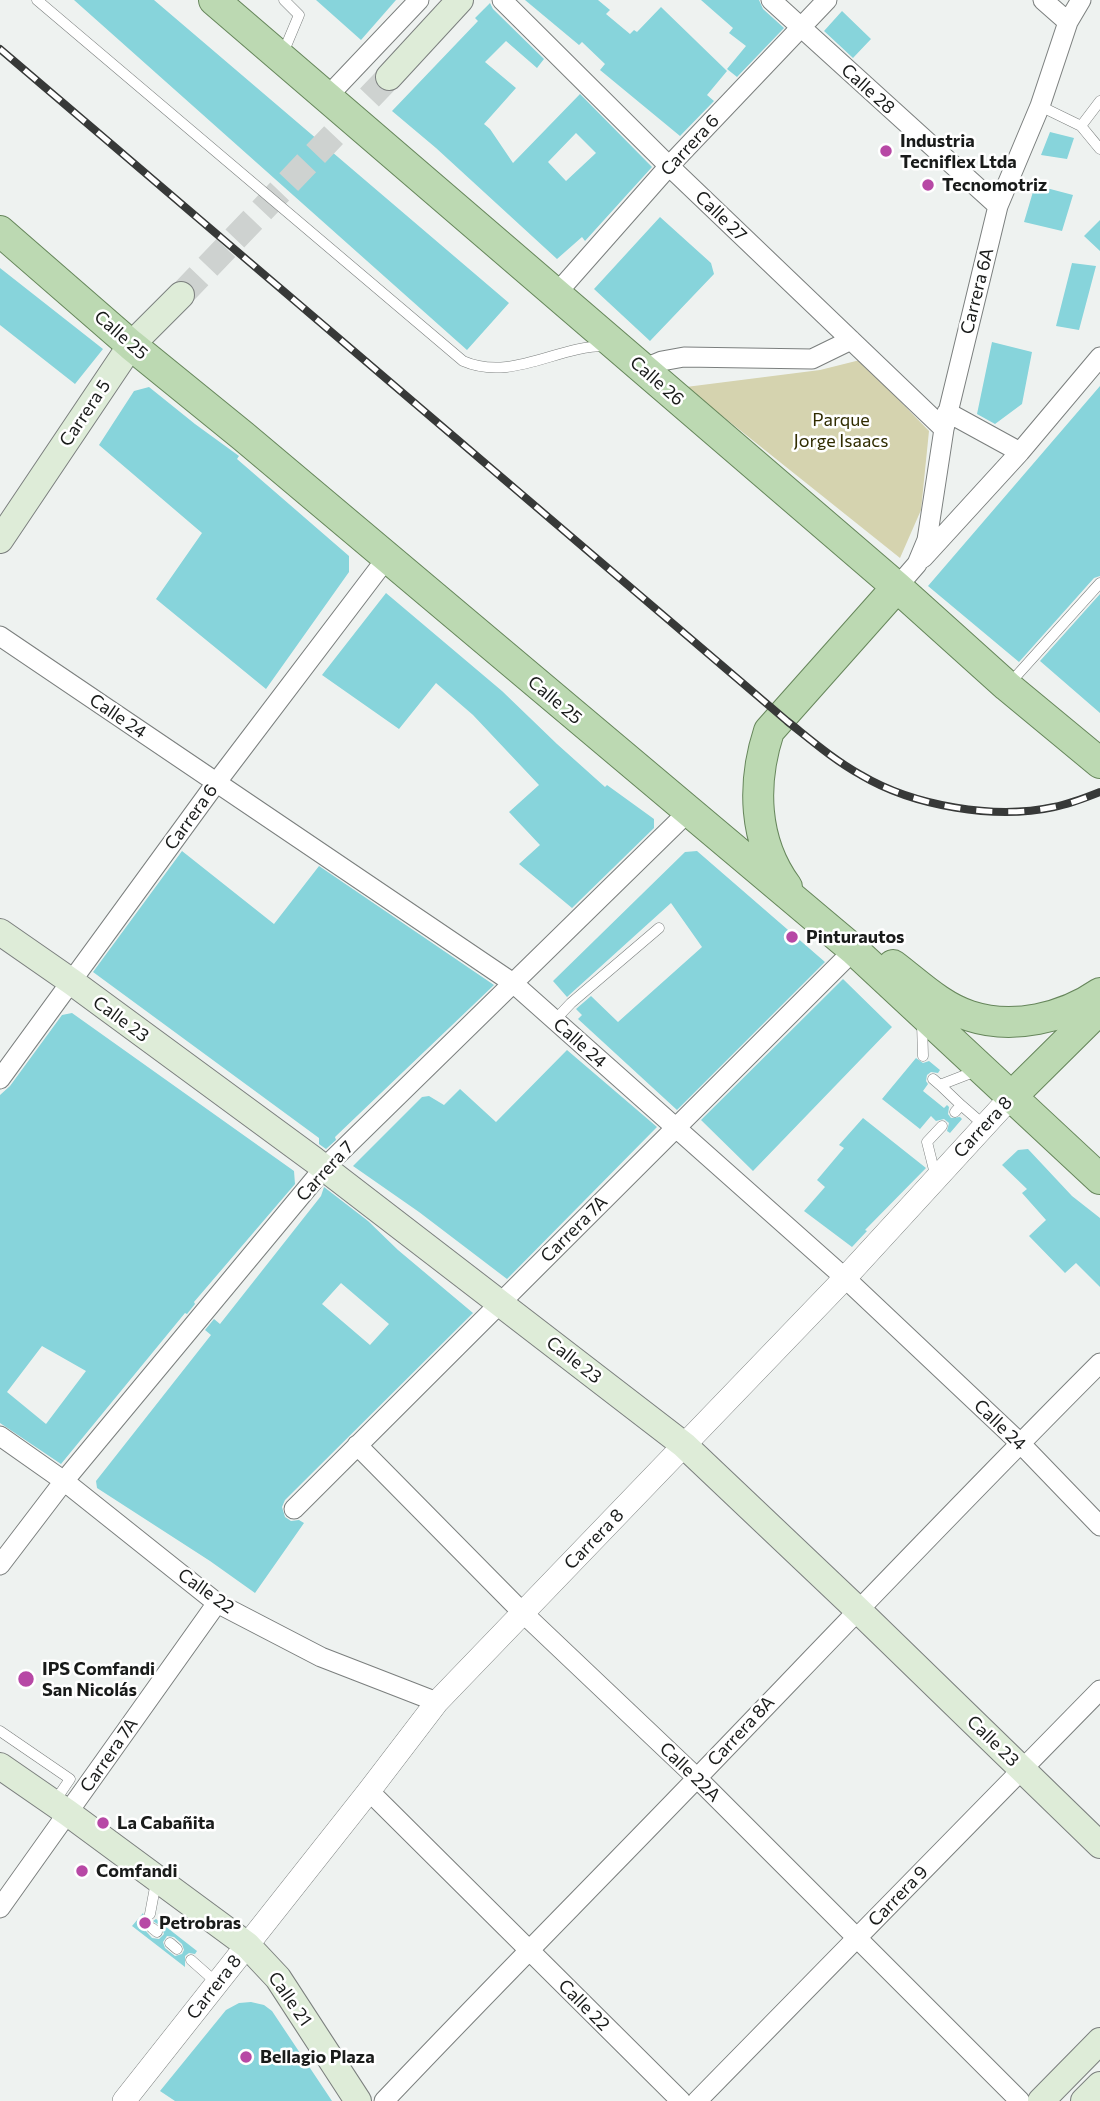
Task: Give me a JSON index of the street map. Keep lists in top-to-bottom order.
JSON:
{
  "streets": {
    "main road": [
      "Calle 25",
      "Calle 26",
      "Carrera 5",
      "Calle 23",
      "Carrera 8",
      "Calle 21"
    ],
    "street": [
      "Calle 28",
      "Carrera 6",
      "Calle 27",
      "Carrera 6A",
      "Calle 24",
      "Carrera 7",
      "Carrera 7A",
      "Calle 22",
      "Carrera 8A",
      "Calle 22A",
      "Carrera 9"
    ]
  },
  "crossings": [
    ["Calle 28", "Carrera 6"],
    ["Calle 28", "Carrera 6A"],
    ["Carrera 6", "Calle 27"],
    ["Carrera 6", "Calle 25"],
    ["Carrera 6", "Calle 26"],
    ["Carrera 6", "Calle 24"],
    ["Carrera 6", "Calle 23"],
    ["Calle 27", "Carrera 6A"],
    ["Carrera 6A", "Calle 26"],
    ["Calle 25", "Carrera 5"],
    ["Calle 25", "Carrera 8"],
    ["Calle 25", "Carrera 7"],
    ["Calle 25", "Carrera 7A"],
    ["Calle 24", "Carrera 8"],
    ["Calle 24", "Carrera 7"],
    ["Calle 24", "Carrera 7A"],
    ["Calle 24", "Carrera 8A"],
    ["Calle 23", "Carrera 8"],
    ["Calle 23", "Carrera 7"],
    ["Calle 23", "Carrera 7A"],
    ["Calle 23", "Carrera 8A"],
    ["Calle 23", "Carrera 9"],
    ["Carrera 8", "Calle 22"],
    ["Carrera 8", "Calle 22A"],
    ["Carrera 8", "Calle 21"],
    ["Carrera 7", "Calle 22"],
    ["Carrera 7A", "Calle 22"],
    ["Carrera 7A", "Calle 22A"],
    ["Carrera 7A", "Calle 21"],
    ["Calle 22", "Carrera 8A"],
    ["Carrera 8A", "Calle 22A"],
    ["Calle 22A", "Carrera 9"]
  ],
  "parks": ["Parque Jorge Isaacs"],
  "places": [
    "Industria Tecniflex Ltda",
    "Tecnomotriz",
    "Pinturautos",
    "IPS Comfandi San Nicolás",
    "La Cabañita",
    "Comfandi",
    "Petrobras",
    "Bellagio Plaza"
  ]
}
